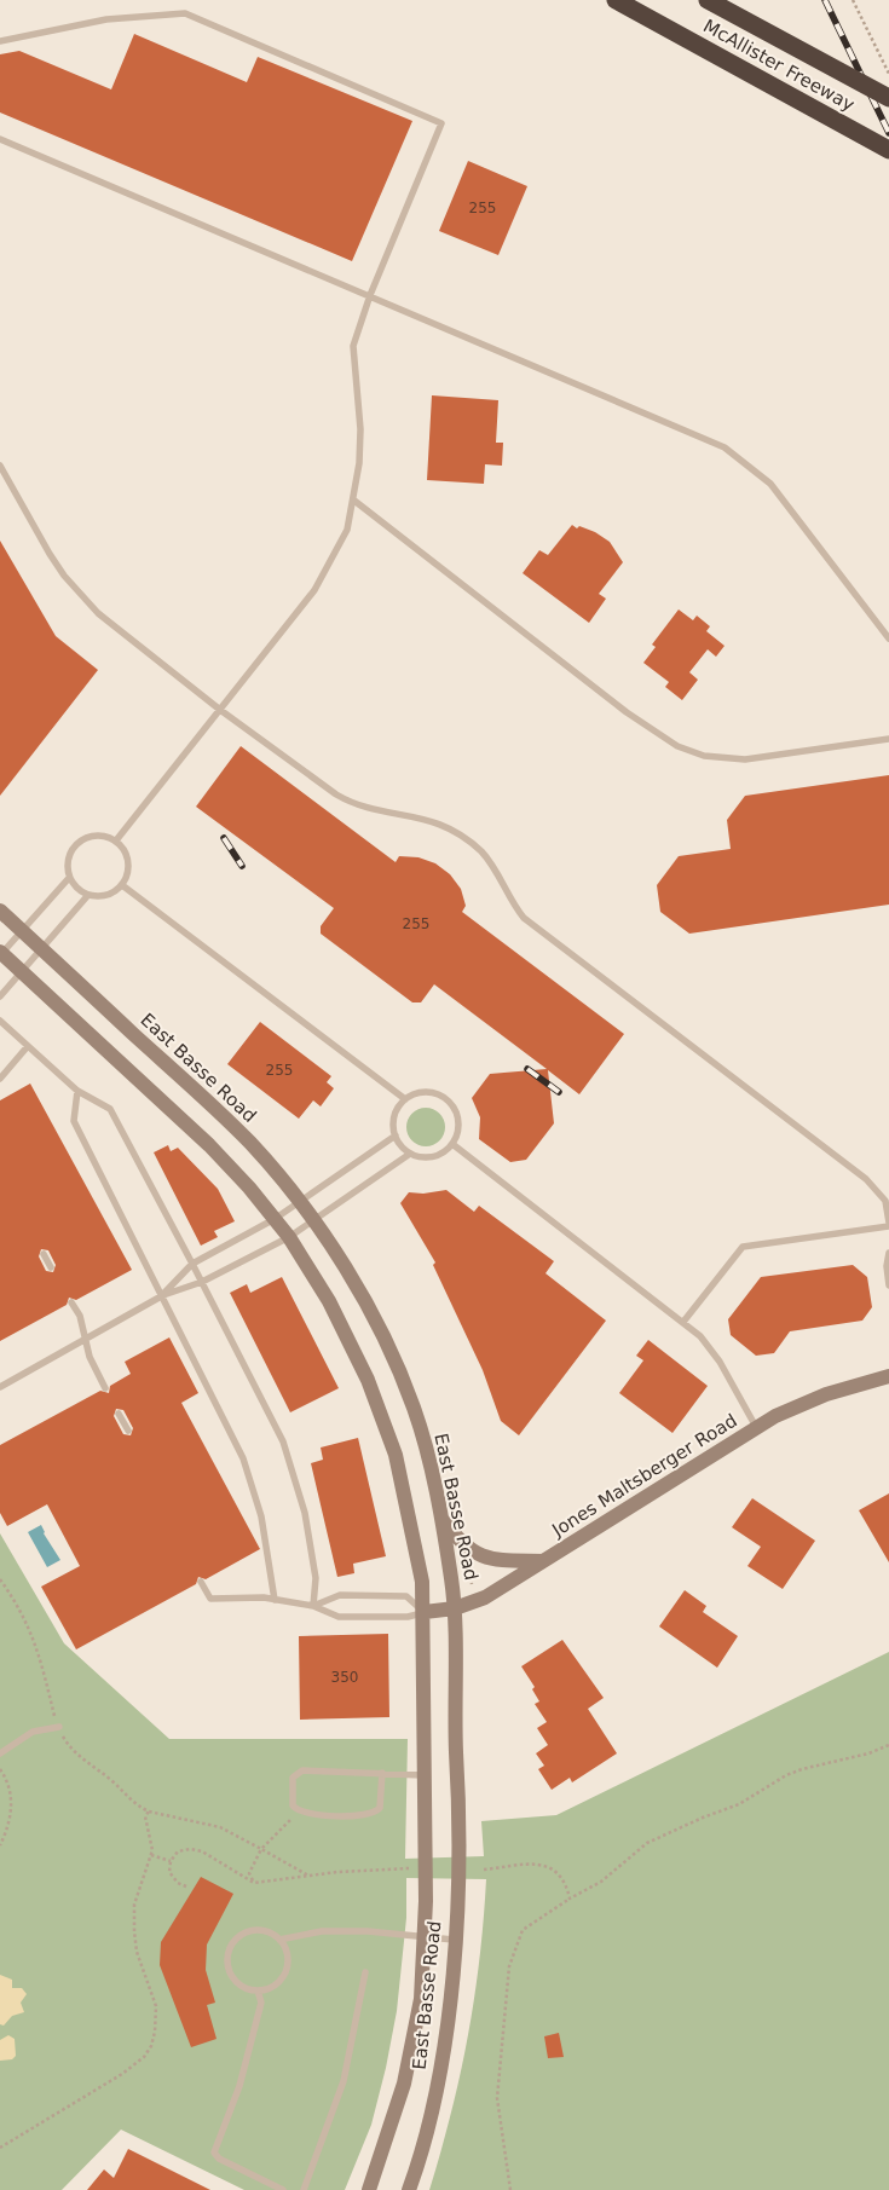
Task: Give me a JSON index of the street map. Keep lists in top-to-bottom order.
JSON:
{
  "streets": {
    "highway": ["McAllister Freeway"],
    "main road": ["East Basse Road", "Jones Maltsberger Road"]
  },
  "crossings": [
    ["East Basse Road", "Jones Maltsberger Road"]
  ],
  "house_numbers": [
    "255",
    "255",
    "255",
    "350"
  ]
}
